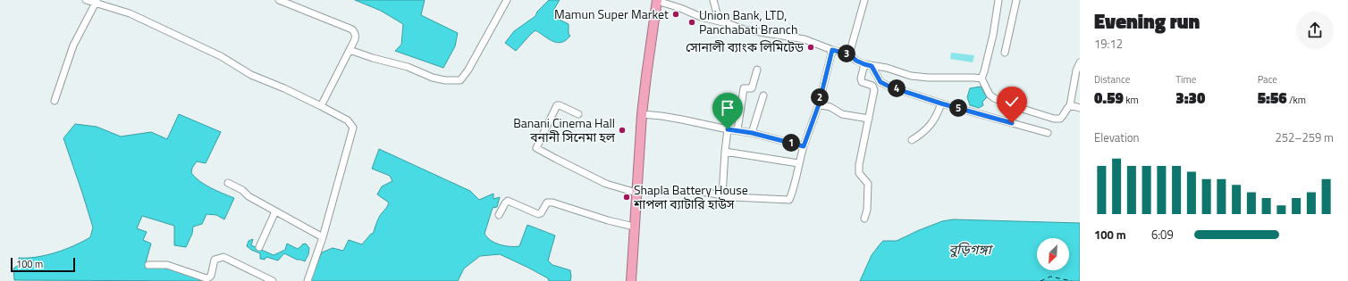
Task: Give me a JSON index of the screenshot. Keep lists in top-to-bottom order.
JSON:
{
  "water": ["বুড়িগঙ্গা"],
  "places": [
    "Mamun Super Market",
    "Union Bank, LTD, Panchabati Branch",
    "সোনালী ব্যাংক লিমিটেড",
    "Banani Cinema Hall বনানী সিনেমা হল",
    "Shapla Battery House শাপলা ব্যাটারি হাউস"
  ],
  "scale_bar": "100 m",
  "north": "bottom left",
  "page": {
    "heading": ["Evening run", "19:12"],
    "pins": [
      "3",
      "4",
      "2",
      "5",
      "1"
    ],
    "stats": [
      ["Distance", "0.59 km"],
      ["Time", "3:30"],
      ["Pace", "5:56 /km"]
    ],
    "chart": ["Elevation", "252–259 m"],
    "list": [
      {
        "name": "100 m",
        "note": "6:09"
      }
    ],
    "scale": "100 m"
  }
}
